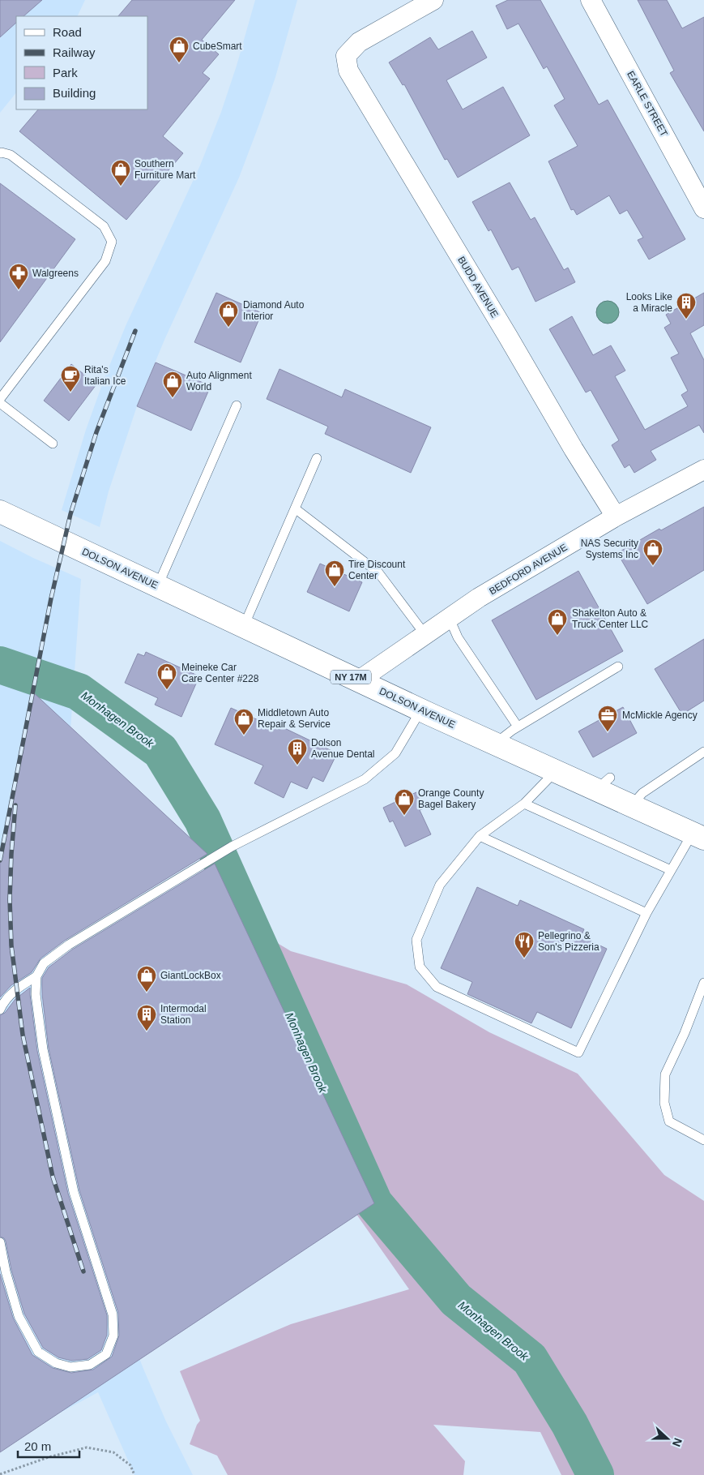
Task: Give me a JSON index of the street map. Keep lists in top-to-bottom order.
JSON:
{
  "streets": {
    "main road": ["DOLSON AVENUE", "NY 17M"],
    "street": ["EARLE STREET", "BUDD AVENUE", "BEDFORD AVENUE"]
  },
  "crossings": [
    ["BUDD AVENUE", "BEDFORD AVENUE"],
    ["DOLSON AVENUE", "BEDFORD AVENUE"]
  ],
  "water": ["Monhagen Brook"],
  "places": {
    "shop": [
      "CubeSmart",
      "Southern Furniture Mart",
      "Diamond Auto Interior",
      "Auto Alignment World",
      "NAS Security Systems Inc",
      "Tire Discount Center",
      "Shakelton Auto & Truck Center LLC",
      "Meineke Car Care Center #228",
      "Middletown Auto Repair & Service",
      "Orange County Bagel Bakery",
      "GiantLockBox"
    ],
    "pharmacy": ["Walgreens"],
    "building": ["Looks Like a Miracle", "Dolson Avenue Dental", "Intermodal Station"],
    "cafe": ["Rita's Italian Ice"],
    "office": ["McMickle Agency"],
    "restaurant": ["Pellegrino & Son's Pizzeria"]
  },
  "legend": [
    "Road",
    "Railway",
    "Park",
    "Building"
  ],
  "scale_bar": "20 m",
  "north": "right"
}
